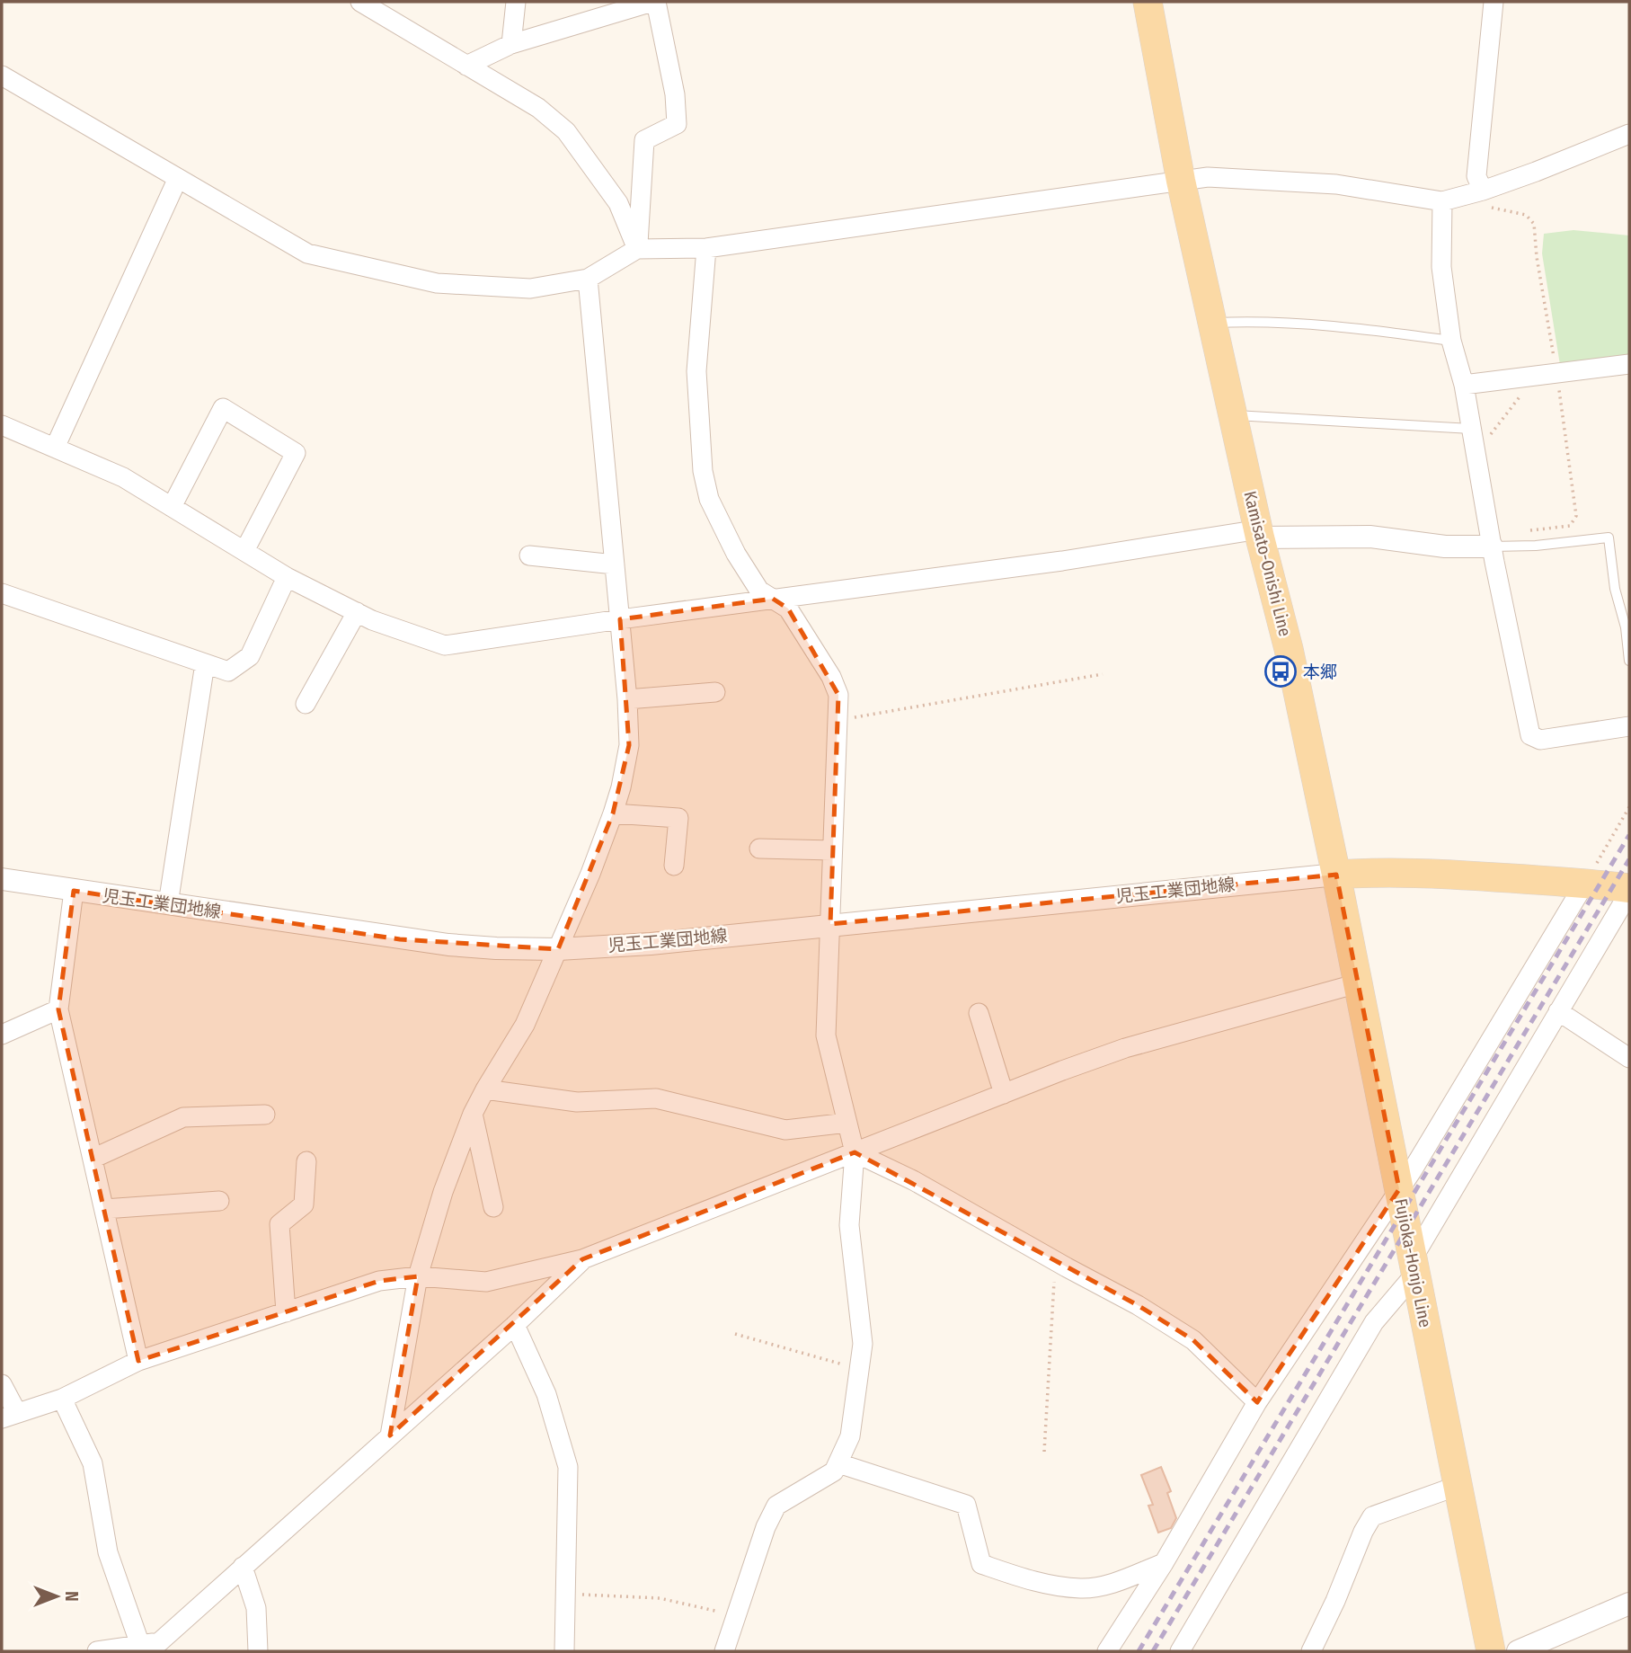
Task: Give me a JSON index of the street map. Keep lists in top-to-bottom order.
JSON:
{
  "streets": {
    "main road": ["Kamisato-Onishi Line", "Fujioka-Honjo Line"],
    "street": ["児玉工業団地線"]
  },
  "crossings": [
    ["Kamisato-Onishi Line", "児玉工業団地線"],
    ["Kamisato-Onishi Line", "Fujioka-Honjo Line"],
    ["児玉工業団地線", "Fujioka-Honjo Line"]
  ],
  "places": {
    "bus stop": ["本郷"]
  },
  "north": "right"
}
